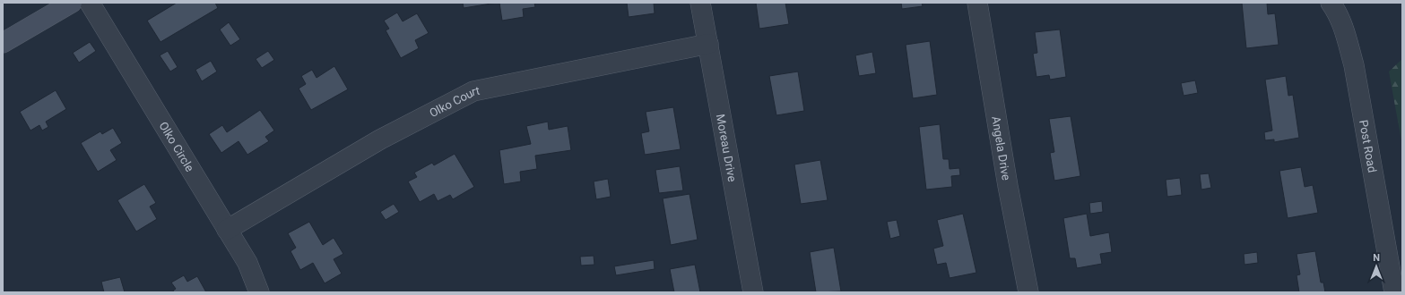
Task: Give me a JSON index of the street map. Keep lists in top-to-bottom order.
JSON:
{
  "streets": {
    "street": [
      "Olko Court",
      "Post Road",
      "Olko Circle",
      "Moreau Drive",
      "Angela Drive"
    ]
  },
  "crossings": [
    ["Olko Court", "Olko Circle"],
    ["Olko Court", "Moreau Drive"]
  ],
  "north": "top"
}
